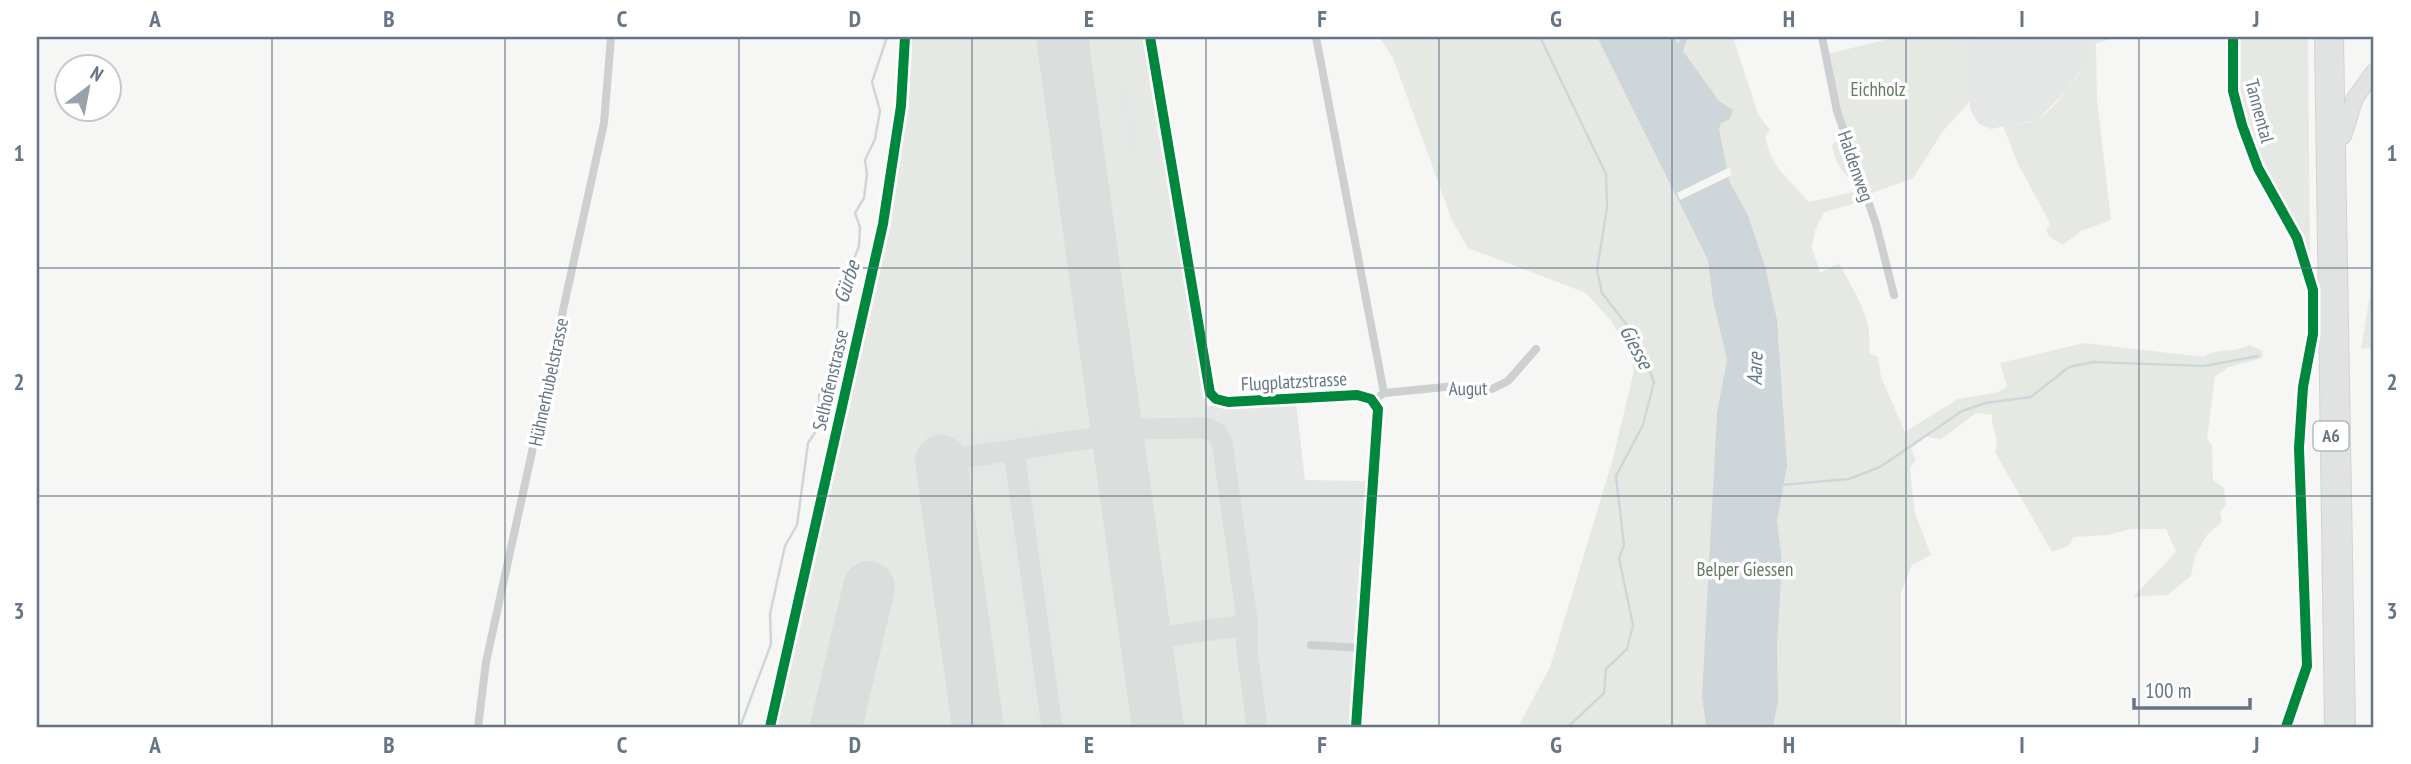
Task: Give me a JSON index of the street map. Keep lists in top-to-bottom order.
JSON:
{
  "streets": {
    "highway": ["A6"],
    "street": [
      "Tannental",
      "Haldenweg",
      "Selhofenstrasse",
      "Flugplatzstrasse",
      "Hühnerhubelstrasse",
      "Augut"
    ]
  },
  "water": ["Gürbe", "Giesse", "Aare"],
  "parks": ["Eichholz", "Belper Giessen"],
  "scale_bar": "100 m",
  "north": "top right",
  "grid": {
    "columns": [
      "A",
      "B",
      "C",
      "D",
      "E",
      "F",
      "G",
      "H",
      "I",
      "J"
    ],
    "rows": ["1", "2", "3"]
  }
}
